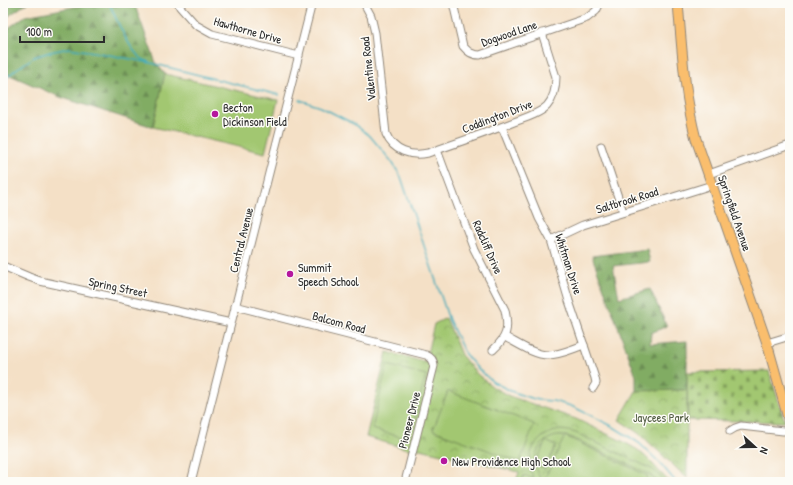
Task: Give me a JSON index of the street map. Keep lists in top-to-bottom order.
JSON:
{
  "streets": {
    "main road": ["Springfield Avenue"],
    "street": [
      "Hawthorne Drive",
      "Dogwood Lane",
      "Valentine Road",
      "Coddington Drive",
      "Saltbrook Road",
      "Central Avenue",
      "Radcliff Drive",
      "Whitman Drive",
      "Spring Street",
      "Balcom Road",
      "Pioneer Drive"
    ]
  },
  "crossings": [
    ["Hawthorne Drive", "Central Avenue"],
    ["Dogwood Lane", "Coddington Drive"],
    ["Valentine Road", "Coddington Drive"],
    ["Coddington Drive", "Radcliff Drive"],
    ["Coddington Drive", "Whitman Drive"],
    ["Saltbrook Road", "Springfield Avenue"],
    ["Saltbrook Road", "Whitman Drive"],
    ["Central Avenue", "Spring Street"],
    ["Central Avenue", "Balcom Road"],
    ["Balcom Road", "Pioneer Drive"]
  ],
  "parks": ["Jaycees Park"],
  "places": ["Becton Dickinson Field", "Summit Speech School", "New Providence High School"],
  "scale_bar": "100 m",
  "north": "right"
}
